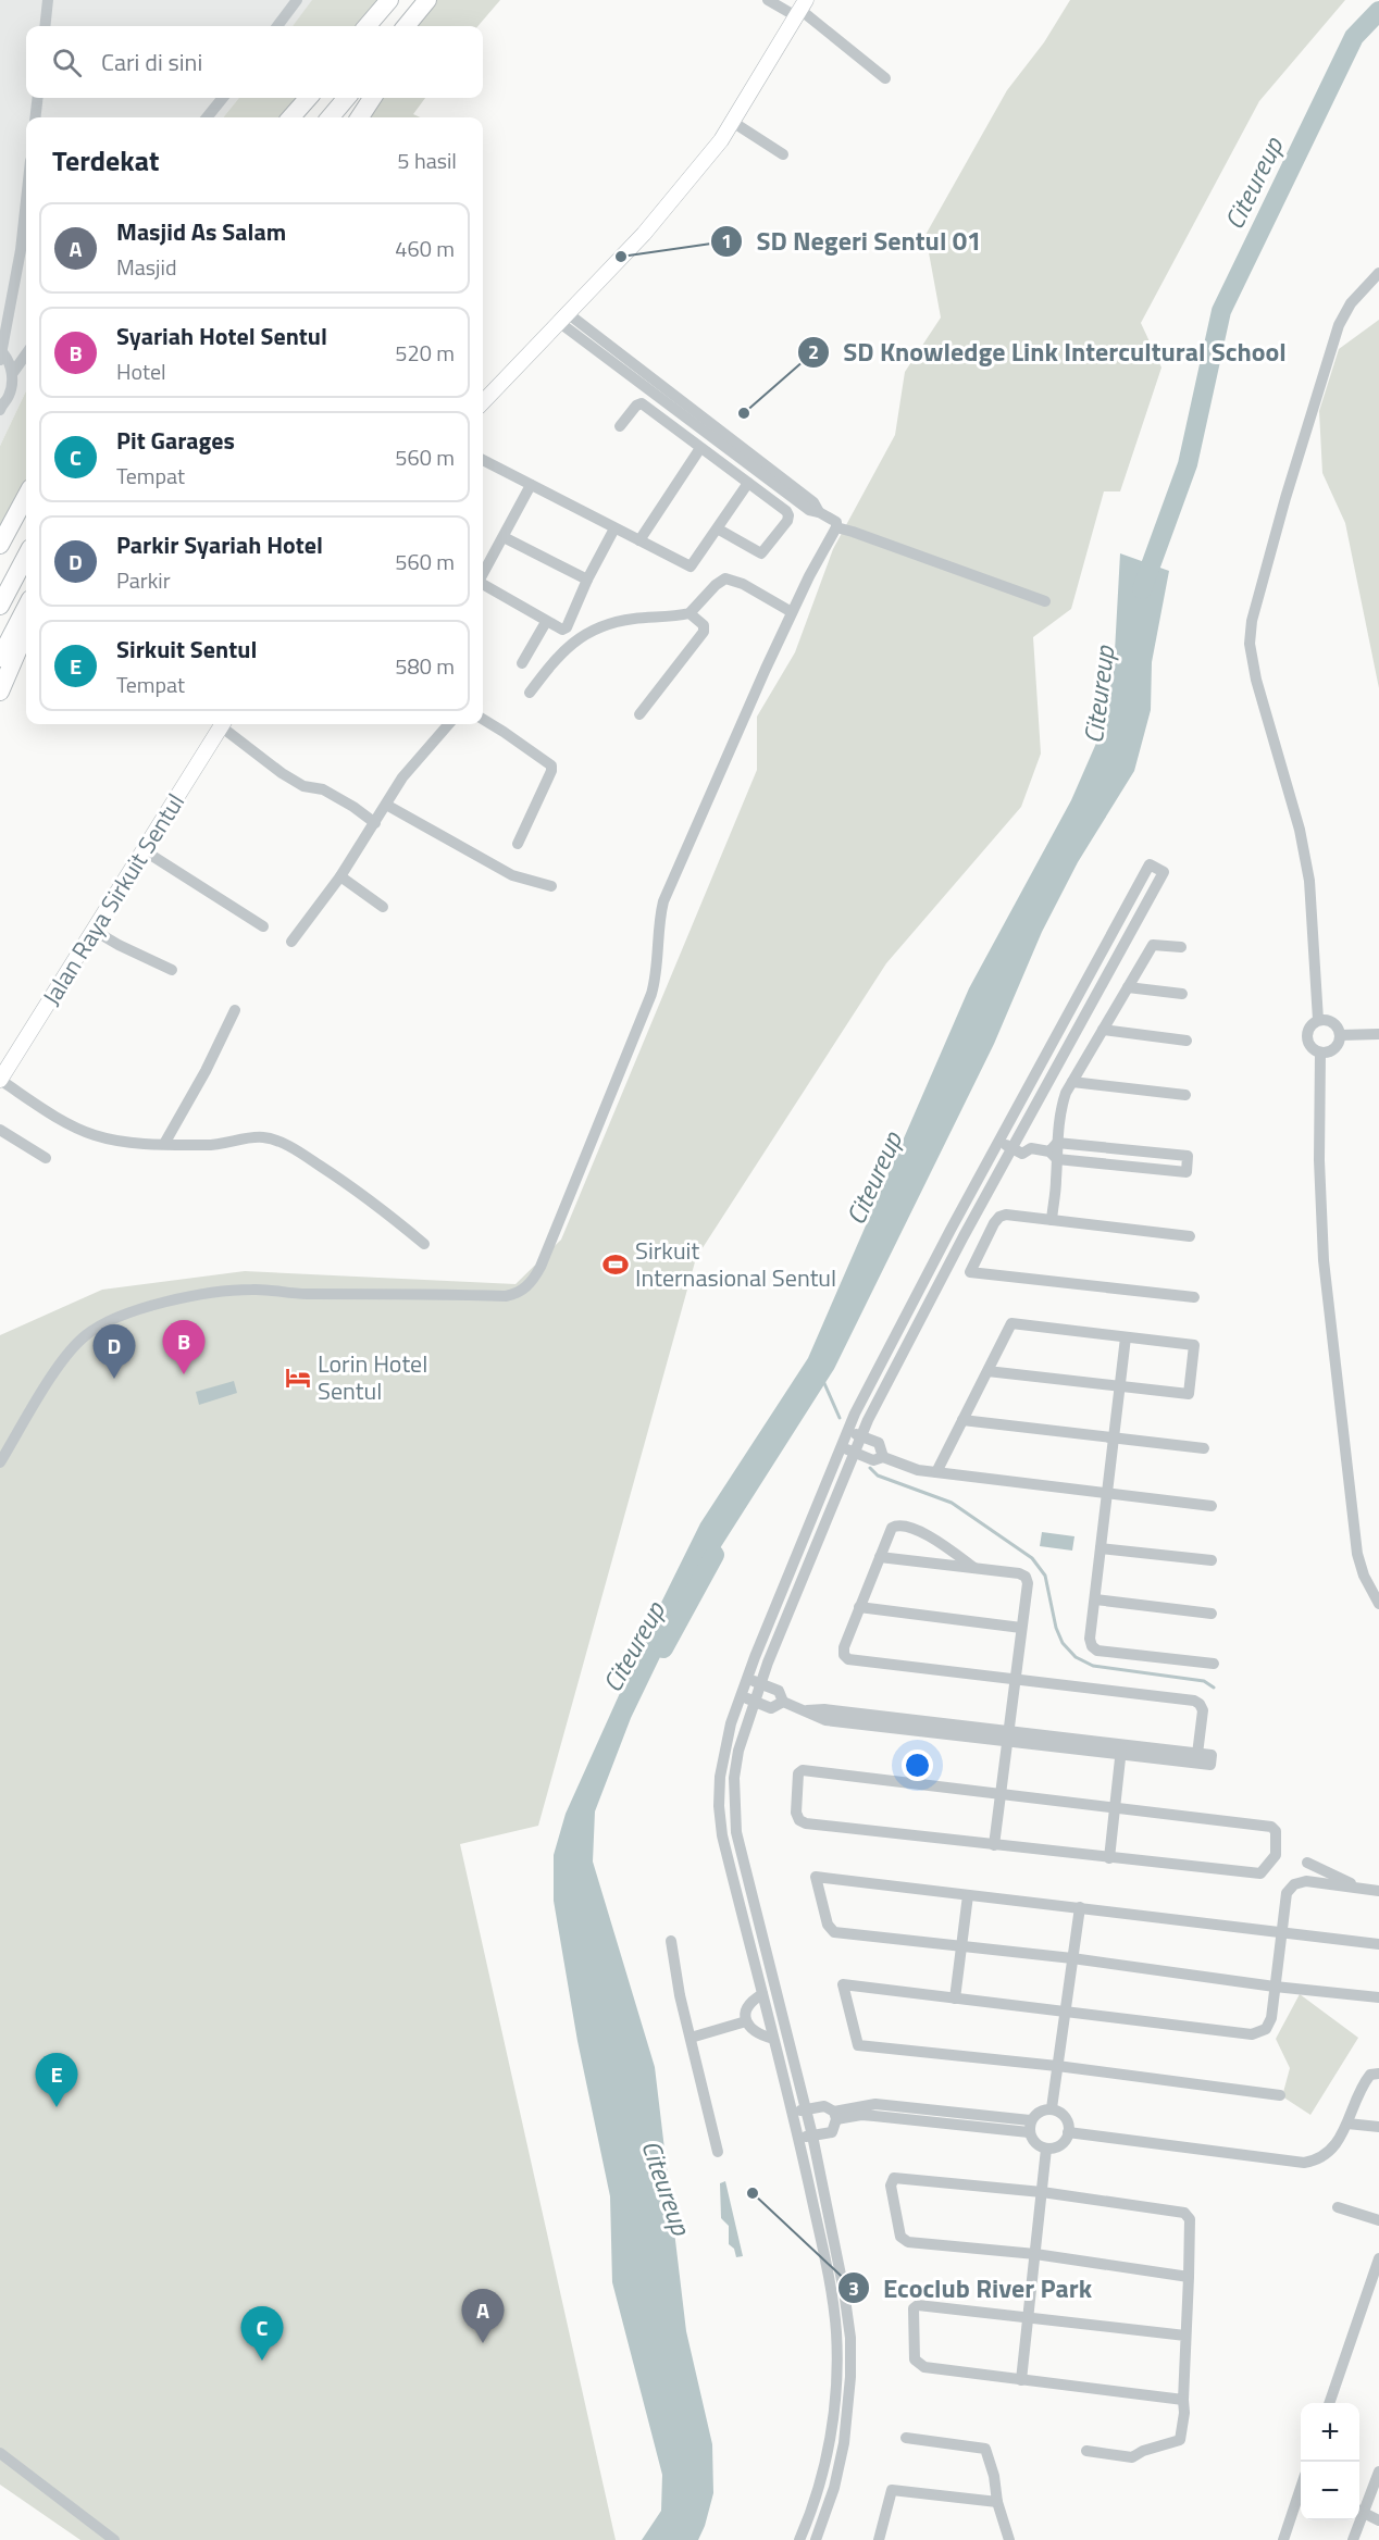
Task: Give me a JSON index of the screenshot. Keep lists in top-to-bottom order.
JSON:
{
  "streets": {
    "main road": ["Jalan Raya Sirkuit Sentul"]
  },
  "water": ["Citeureup"],
  "places": {
    "other": ["SD Negeri Sentul 01", "SD Knowledge Link Intercultural School", "Ecoclub River Park"],
    "sports": ["Sirkuit Internasional Sentul"],
    "hotel": ["Lorin Hotel Sentul"]
  },
  "page": {
    "search": "Cari di sini",
    "heading": ["Terdekat", "5 hasil"],
    "list": [
      {
        "mark": "A",
        "name": "Masjid As Salam",
        "note": "Masjid",
        "value": "460 m"
      },
      {
        "mark": "B",
        "name": "Syariah Hotel Sentul",
        "note": "Hotel",
        "value": "520 m"
      },
      {
        "mark": "C",
        "name": "Pit Garages",
        "note": "Tempat",
        "value": "560 m"
      },
      {
        "mark": "D",
        "name": "Parkir Syariah Hotel",
        "note": "Parkir",
        "value": "560 m"
      },
      {
        "mark": "E",
        "name": "Sirkuit Sentul",
        "note": "Tempat",
        "value": "580 m"
      }
    ],
    "pins": [
      "B",
      "D",
      "E",
      "A",
      "C"
    ],
    "map_buttons": ["+", "−"]
  }
}
